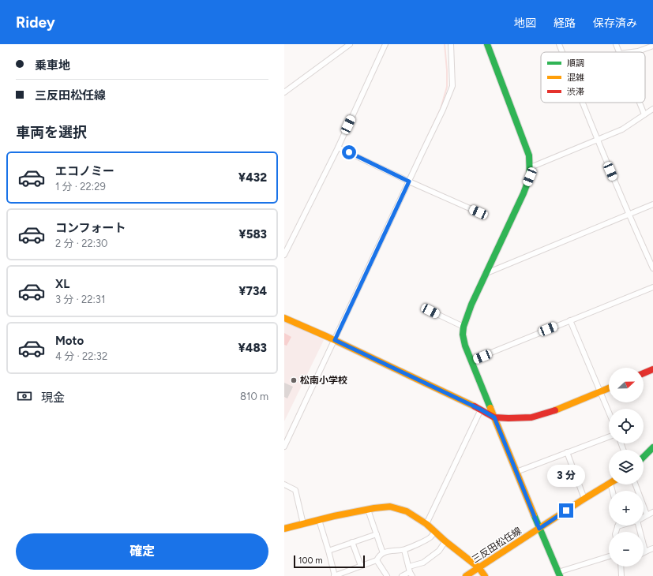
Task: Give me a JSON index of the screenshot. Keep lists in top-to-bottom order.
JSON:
{
  "streets": {
    "street": ["三反田松任線"]
  },
  "places": ["松南小学校"],
  "legend": ["順調", "混雑", "渋滞"],
  "scale_bar": "100 m",
  "north": "right",
  "page": {
    "header": "Ridey",
    "nav": ["地図", "経路", "保存済み"],
    "banner": ["乗車地", "三反田松任線"],
    "heading": "車両を選択",
    "list": [
      {
        "name": "エコノミー",
        "note": "1 分 · 22:29",
        "value": "¥432"
      },
      {
        "name": "コンフォート",
        "note": "2 分 · 22:30",
        "value": "¥583"
      },
      {
        "name": "XL",
        "note": "3 分 · 22:31",
        "value": "¥734"
      },
      {
        "name": "Moto",
        "note": "4 分 · 22:32",
        "value": "¥483"
      }
    ],
    "map_buttons": ["+", "−"],
    "pay": ["現金", "810 m"],
    "bubble": "3 分",
    "buttons": "確定",
    "scale": "100 m"
  }
}
